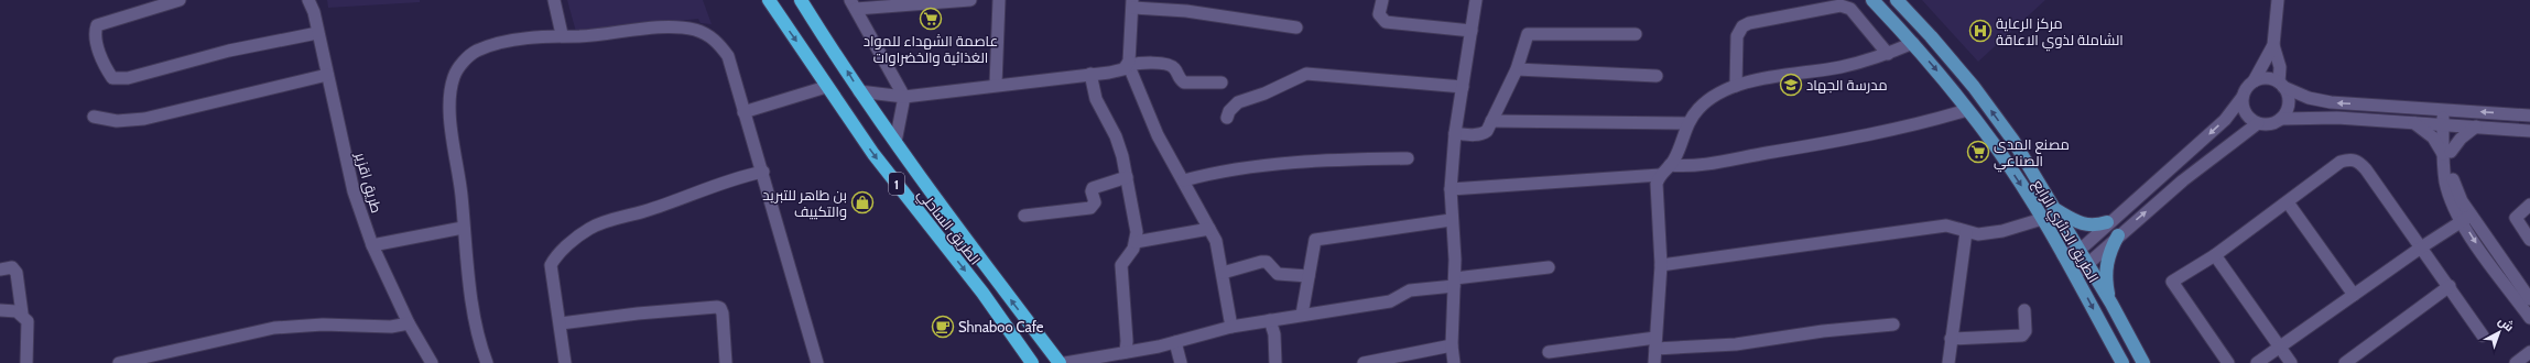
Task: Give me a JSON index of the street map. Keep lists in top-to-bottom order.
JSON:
{
  "streets": {
    "highway": ["1", "الطريق الساحلي"],
    "main road": ["الطريق الدائري الرابع"],
    "street": ["طريق اقزير"]
  },
  "places": {
    "supermarket": ["عاصمة الشهداء للمواد الغذائية والخضراوات", "مصنع المدى الصناعي"],
    "hospital": ["مركز الرعاية الشاملة لذوي الاعاقة"],
    "school or university": ["مدرسة الجهاد"],
    "shop": ["بن طاهر للتبريد والتكييف"],
    "cafe": ["Shnaboo Cafe"]
  },
  "north": "top right"
}
